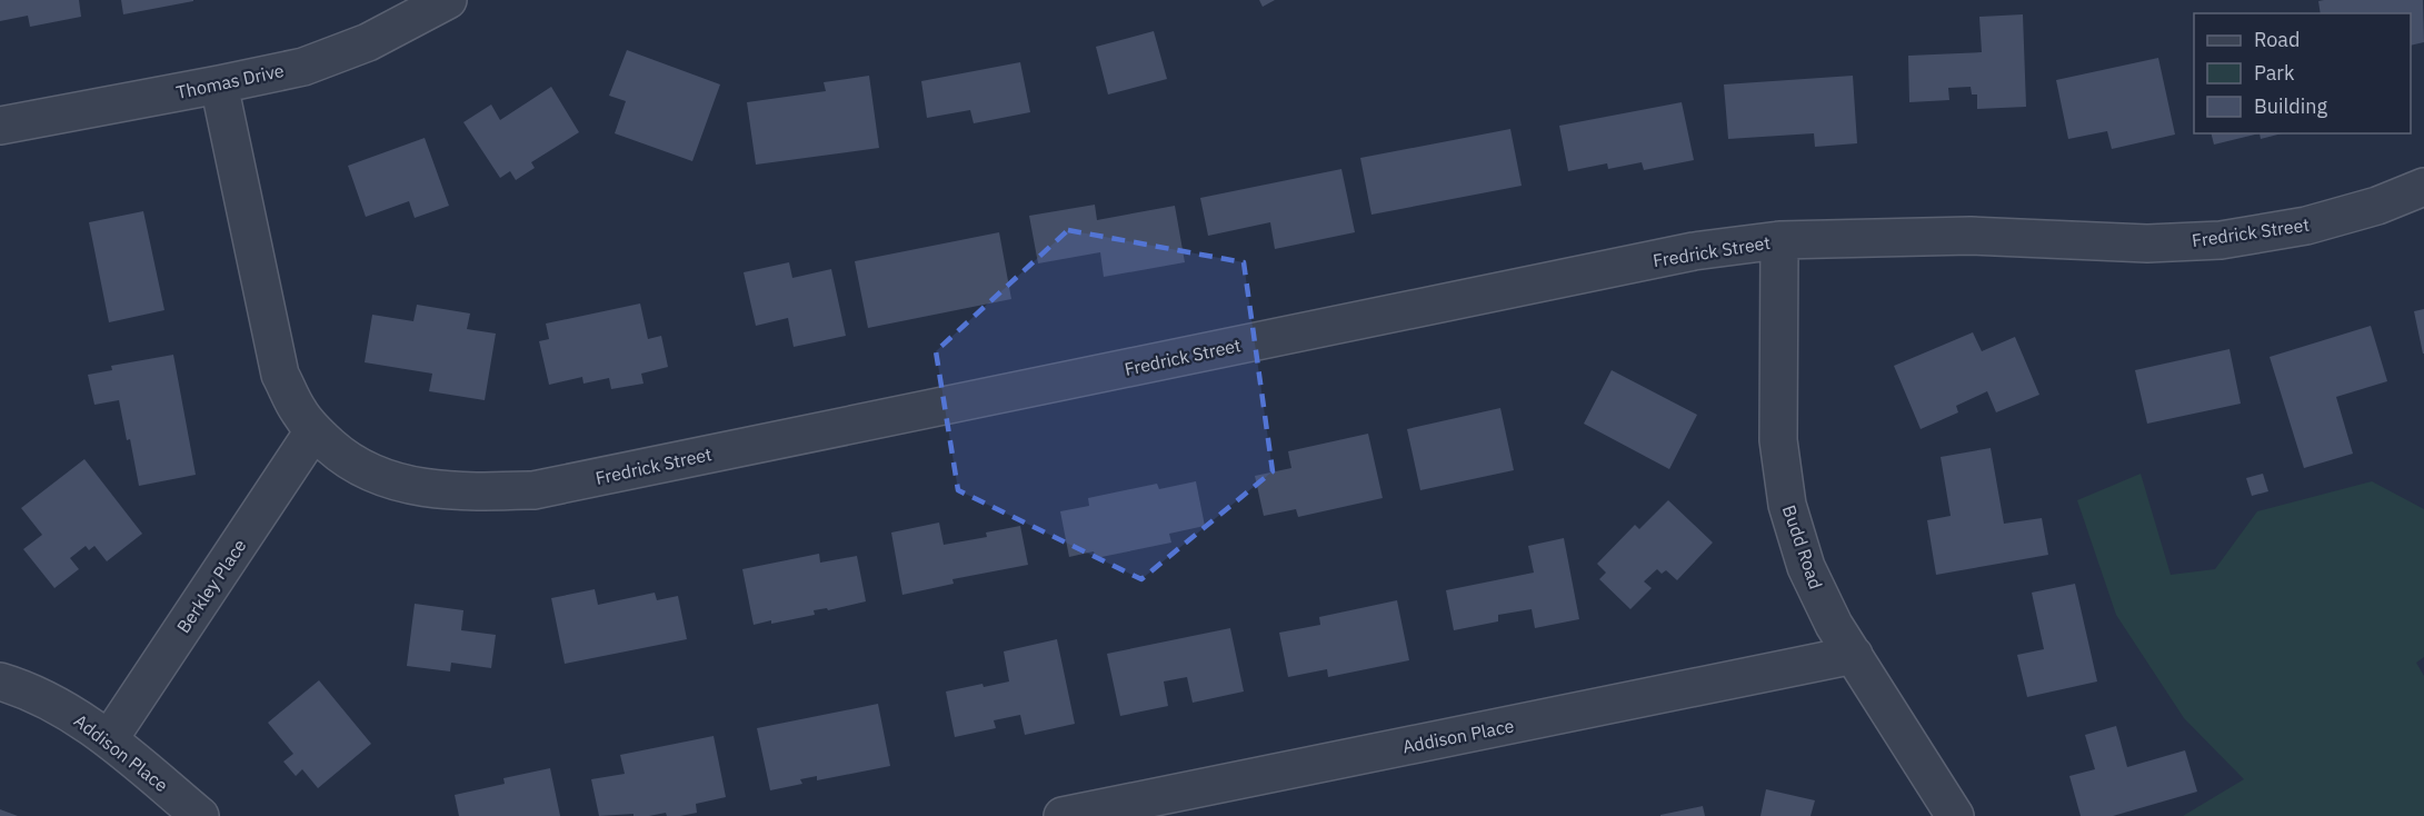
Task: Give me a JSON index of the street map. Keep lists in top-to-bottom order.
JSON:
{
  "streets": {
    "street": [
      "Thomas Drive",
      "Fredrick Street",
      "Budd Road",
      "Berkley Place",
      "Addison Place"
    ]
  },
  "crossings": [
    ["Thomas Drive", "Fredrick Street"],
    ["Fredrick Street", "Budd Road"],
    ["Fredrick Street", "Berkley Place"],
    ["Budd Road", "Addison Place"],
    ["Berkley Place", "Addison Place"]
  ],
  "legend": ["Road", "Park", "Building"]
}
